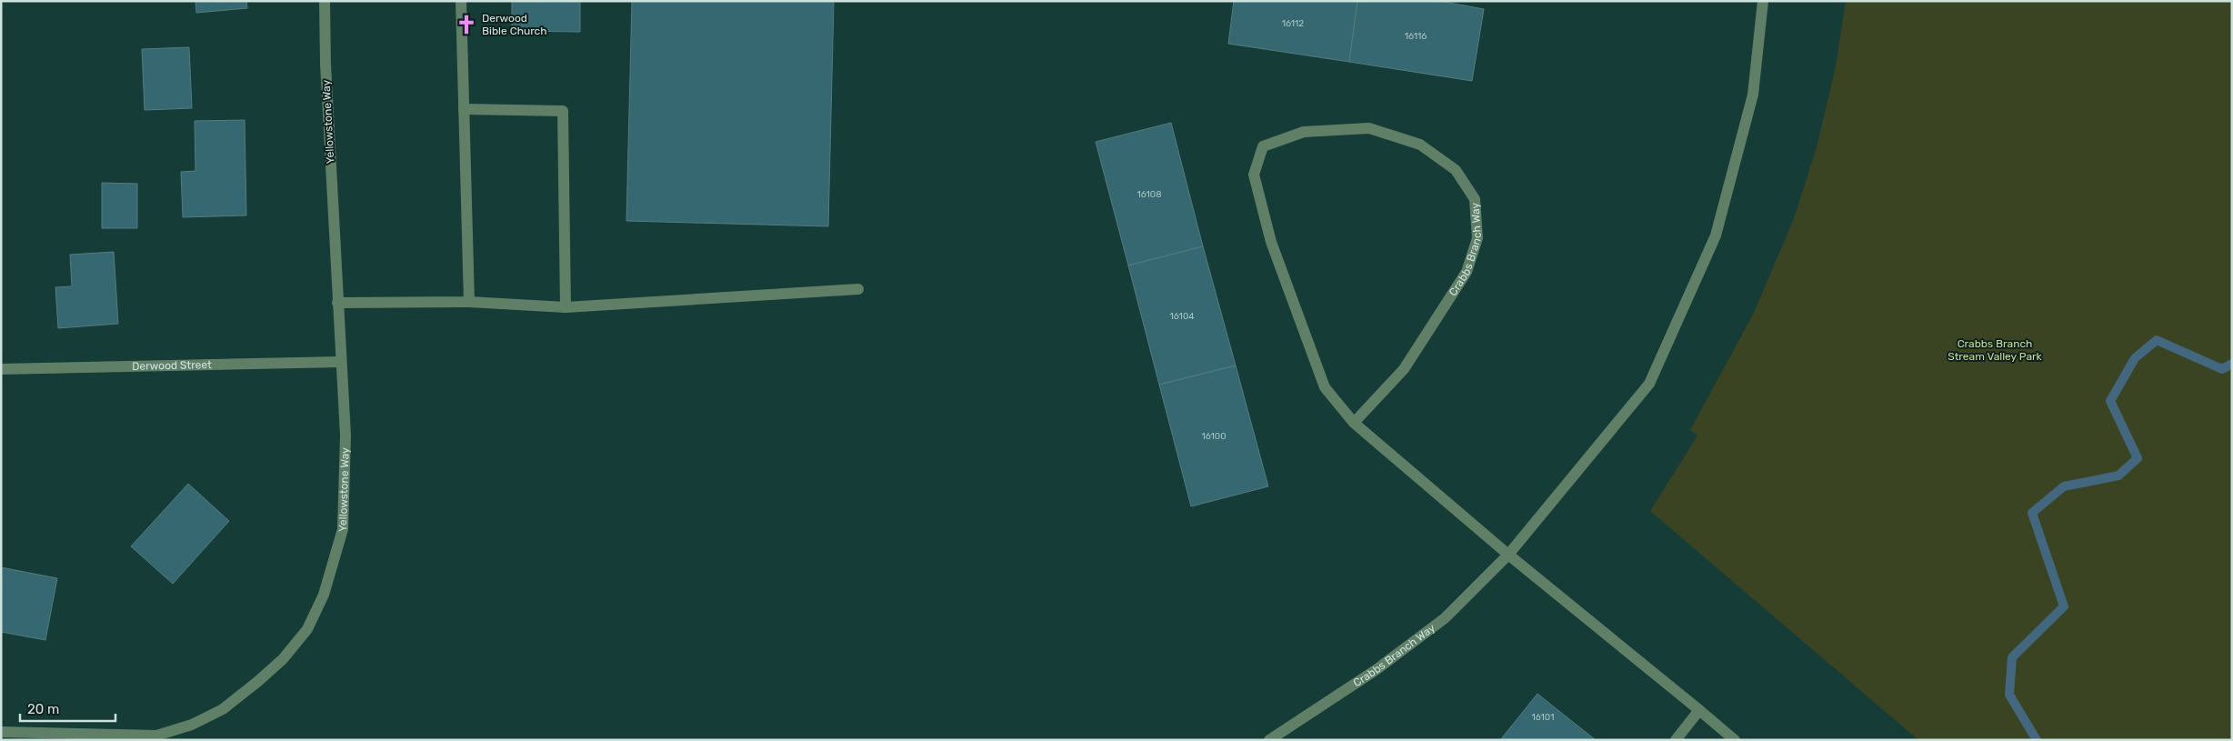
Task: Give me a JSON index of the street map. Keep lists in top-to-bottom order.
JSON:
{
  "streets": {
    "street": ["Yellowstone Way", "Crabbs Branch Way", "Derwood Street"]
  },
  "crossings": [
    ["Yellowstone Way", "Derwood Street"]
  ],
  "parks": ["Crabbs Branch Stream Valley Park"],
  "places": {
    "church": ["Derwood Bible Church"]
  },
  "house_numbers": [
    "16112",
    "16116",
    "16108",
    "16104",
    "16100",
    "16101"
  ],
  "scale_bar": "20 m"
}
